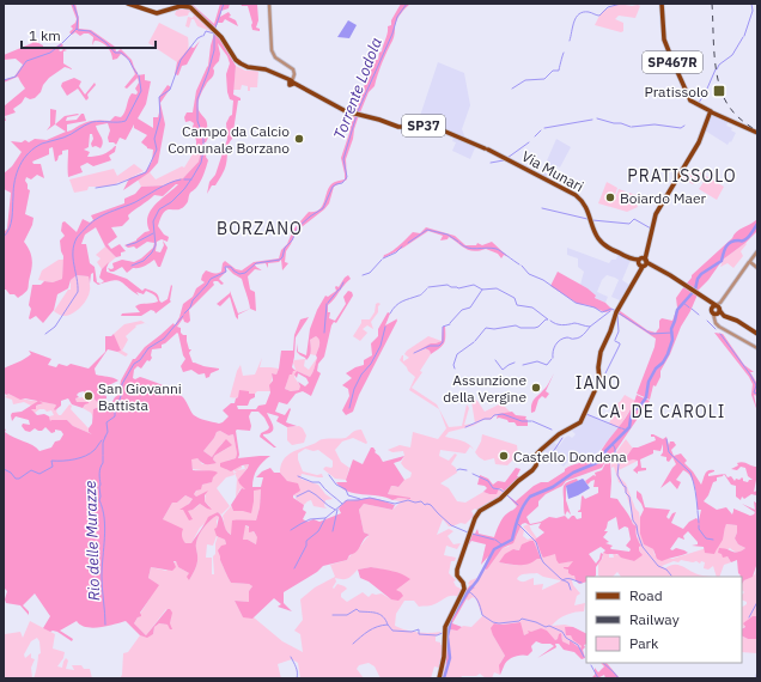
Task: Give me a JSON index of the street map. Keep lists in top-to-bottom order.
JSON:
{
  "streets": {
    "main road": ["SP467R", "SP37", "Via Munari"]
  },
  "crossings": [
    ["SP37", "Via Munari"]
  ],
  "districts": [
    "PRATISSOLO",
    "BORZANO",
    "IANO",
    "CA' DE CAROLI"
  ],
  "water": ["Torrente Lodola", "Rio delle Murazze"],
  "places": {
    "transit": ["Pratissolo"],
    "other": [
      "Campo da Calcio Comunale Borzano",
      "Boiardo Maer",
      "Assunzione della Vergine",
      "San Giovanni Battista",
      "Castello Dondena"
    ]
  },
  "legend": ["Road", "Railway", "Park"],
  "scale_bar": "1 km"
}
